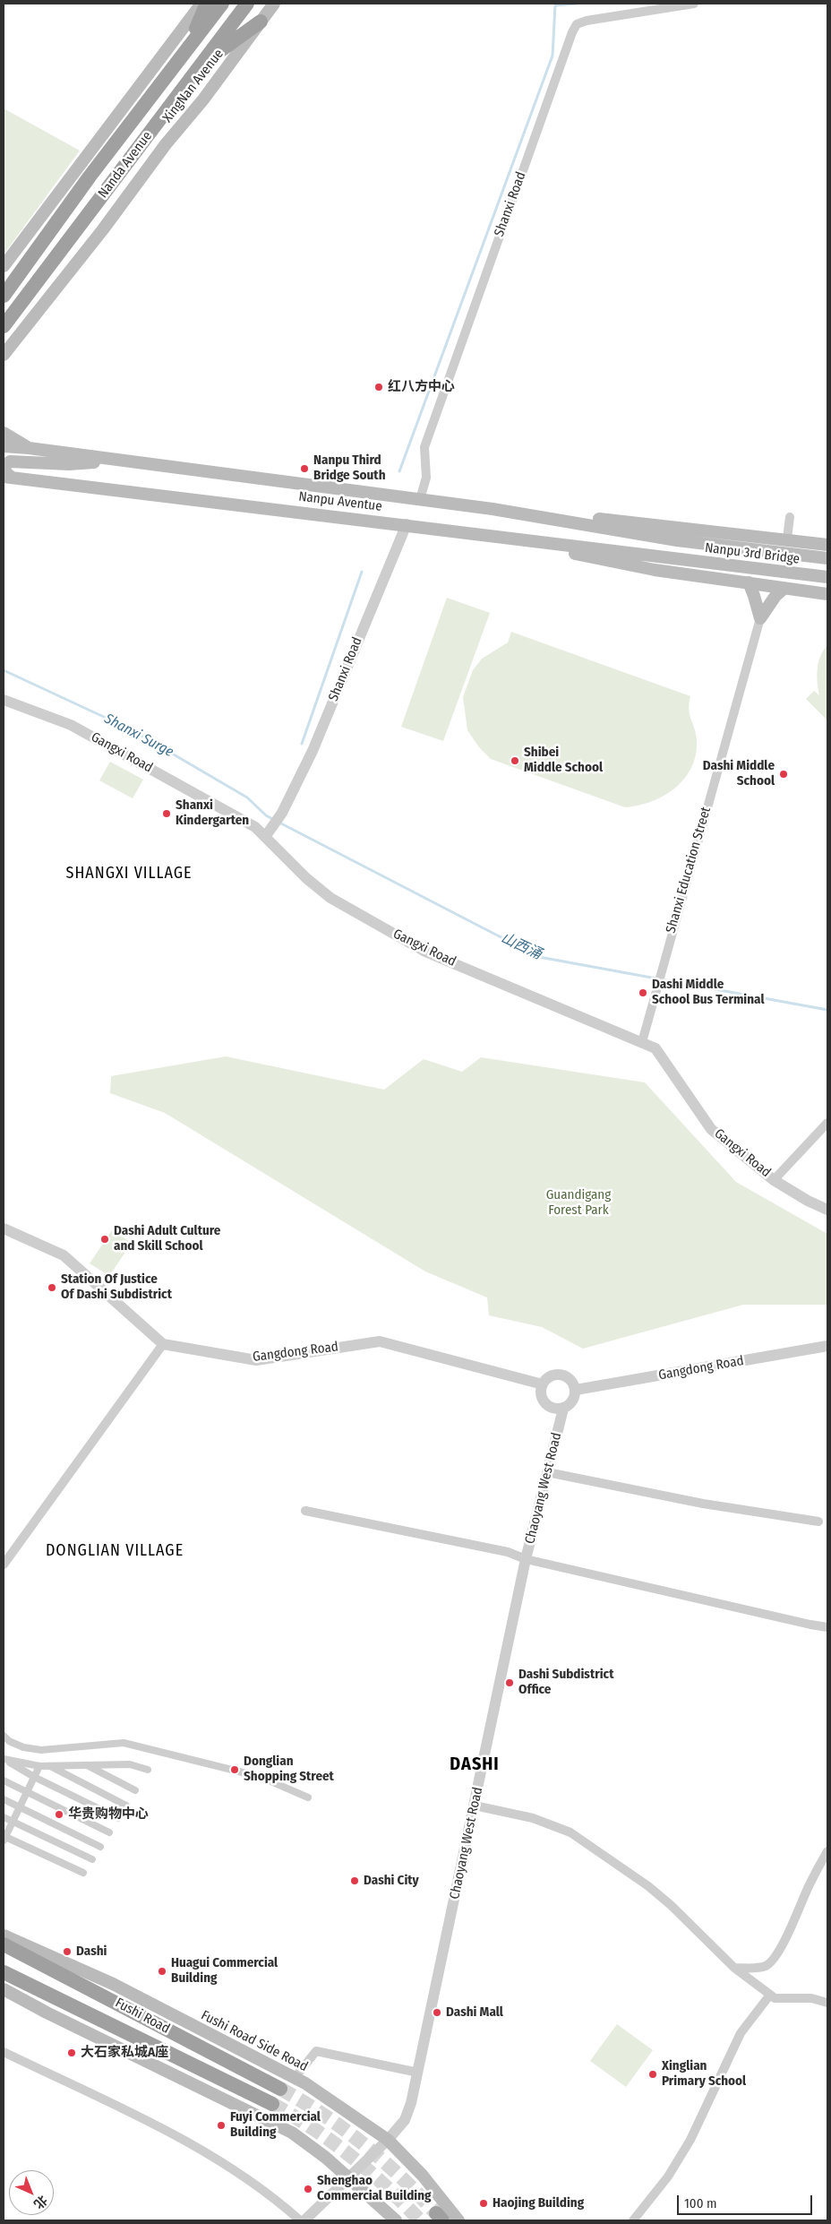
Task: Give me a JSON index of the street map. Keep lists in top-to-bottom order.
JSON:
{
  "streets": {
    "highway": ["Nanda Avenue", "Fushi Road"],
    "main road": [
      "XingNan Avenue",
      "Nanpu Aventue",
      "Nanpu 3rd Bridge",
      "Fushi Road Side Road"
    ],
    "street": [
      "Shanxi Road",
      "Gangxi Road",
      "Shanxi Education Street",
      "Gangdong Road",
      "Chaoyang West Road"
    ]
  },
  "crossings": [
    ["Shanxi Road", "Nanpu Aventue"],
    ["Shanxi Road", "Gangxi Road"],
    ["Nanpu Aventue", "Nanpu 3rd Bridge"],
    ["Gangxi Road", "Shanxi Education Street"],
    ["Gangdong Road", "Chaoyang West Road"],
    ["Chaoyang West Road", "Fushi Road Side Road"]
  ],
  "districts": ["SHANGXI VILLAGE", "DONGLIAN VILLAGE", "DASHI"],
  "water": ["Shanxi Surge", "山西涌"],
  "parks": ["Guandigang Forest Park"],
  "places": [
    "红八方中心",
    "Nanpu Third Bridge South",
    "Shibei Middle School",
    "Dashi Middle School",
    "Shanxi Kindergarten",
    "Dashi Middle School Bus Terminal",
    "Dashi Adult Culture and Skill School",
    "Station Of Justice Of Dashi Subdistrict",
    "Dashi Subdistrict Office",
    "Donglian Shopping Street",
    "华贵购物中心",
    "Dashi City",
    "Dashi",
    "Huagui Commercial Building",
    "Dashi Mall",
    "大石家私城A座",
    "Xinglian Primary School",
    "Fuyi Commercial Building",
    "Shenghao Commercial Building",
    "Haojing Building"
  ],
  "scale_bar": "100 m",
  "north": "bottom right"
}
